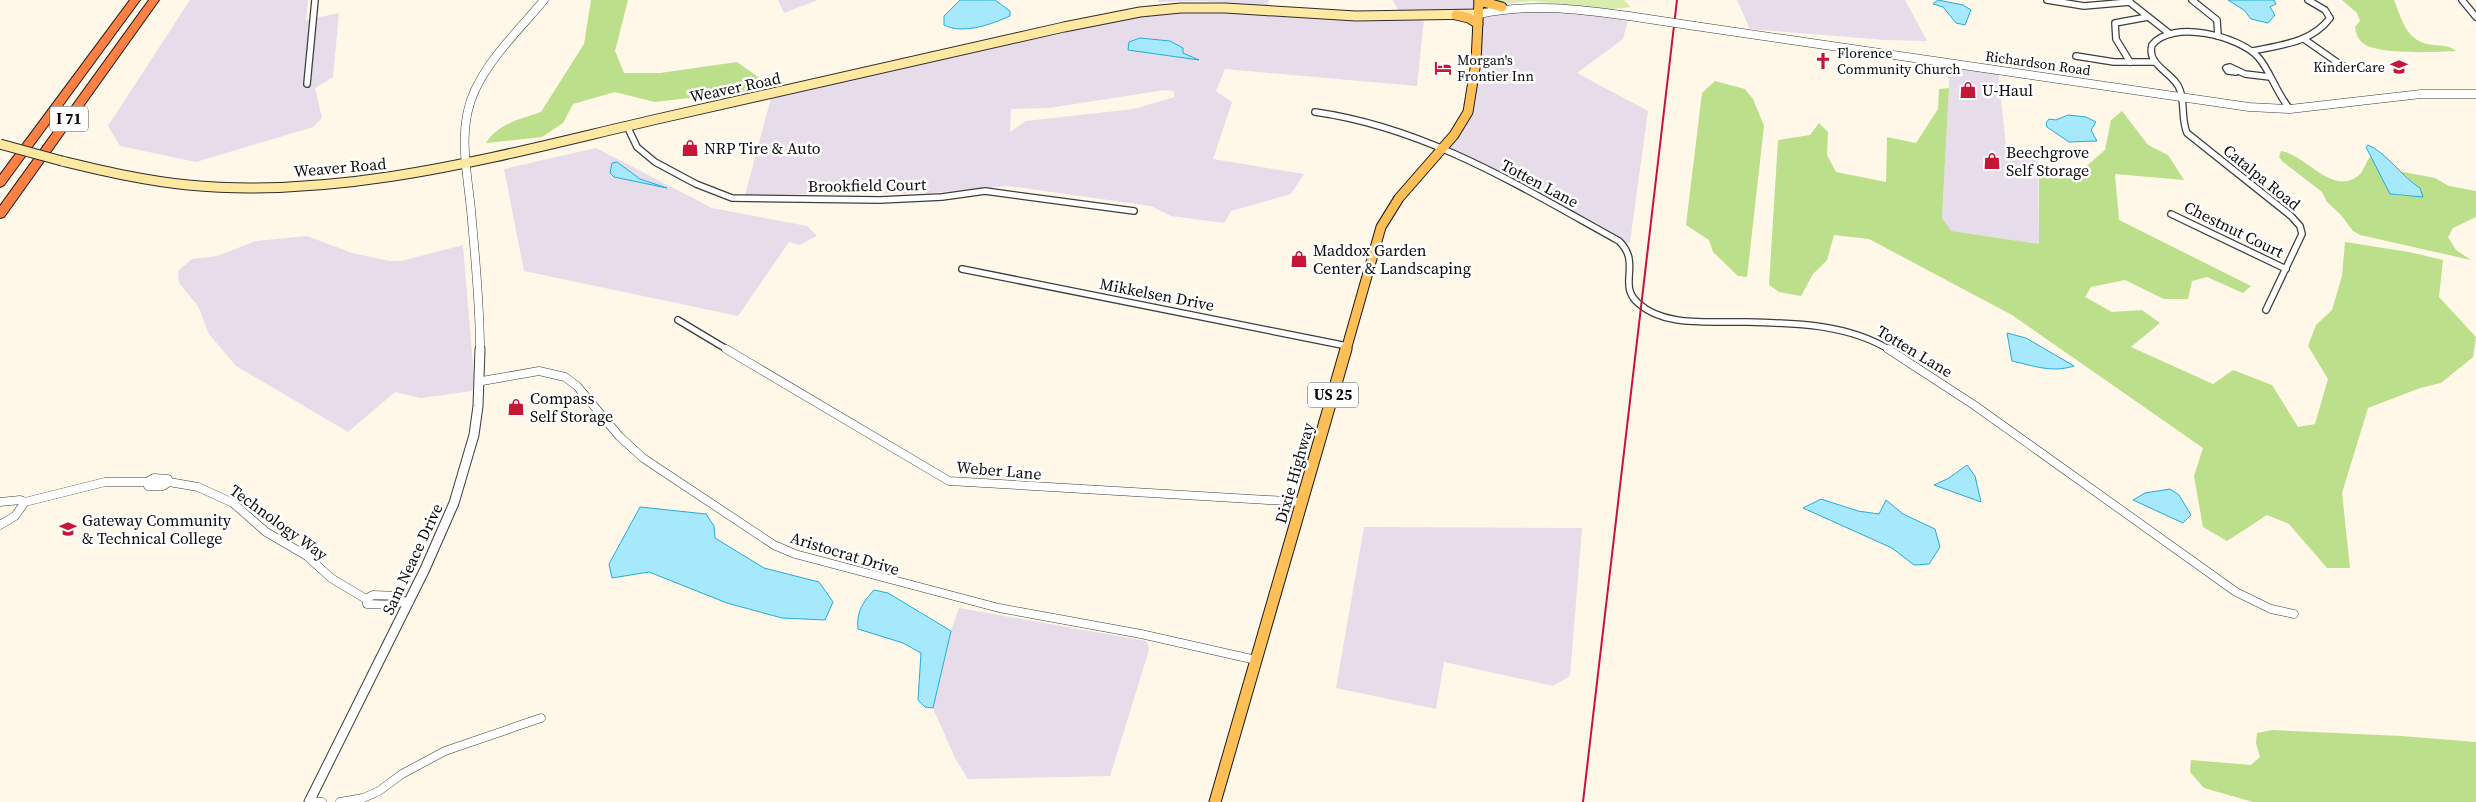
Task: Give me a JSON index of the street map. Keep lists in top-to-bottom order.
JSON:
{
  "streets": {
    "highway": ["I 71"],
    "main road": ["Weaver Road", "US 25", "Dixie Highway"],
    "street": [
      "Richardson Road",
      "Catalpa Road",
      "Totten Lane",
      "Brookfield Court",
      "Chestnut Court",
      "Mikkelsen Drive",
      "Weber Lane",
      "Technology Way",
      "Aristocrat Drive",
      "Sam Neace Drive"
    ]
  },
  "crossings": [
    ["Richardson Road", "Weaver Road"],
    ["Richardson Road", "Catalpa Road"],
    ["Richardson Road", "Dixie Highway"],
    ["Weaver Road", "Brookfield Court"],
    ["Weaver Road", "Dixie Highway"],
    ["Weaver Road", "Sam Neace Drive"],
    ["Catalpa Road", "Chestnut Court"],
    ["Totten Lane", "Dixie Highway"],
    ["Mikkelsen Drive", "Dixie Highway"],
    ["Weber Lane", "Dixie Highway"],
    ["Dixie Highway", "Aristocrat Drive"],
    ["Technology Way", "Sam Neace Drive"],
    ["Aristocrat Drive", "Sam Neace Drive"]
  ],
  "places": {
    "church": ["Florence Community Church"],
    "school or university": ["KinderCare", "Gateway Community & Technical College"],
    "hotel": ["Morgan's Frontier Inn"],
    "shop": [
      "U-Haul",
      "NRP Tire & Auto",
      "Beechgrove Self Storage",
      "Maddox Garden Center & Landscaping",
      "Compass Self Storage"
    ]
  }
}
